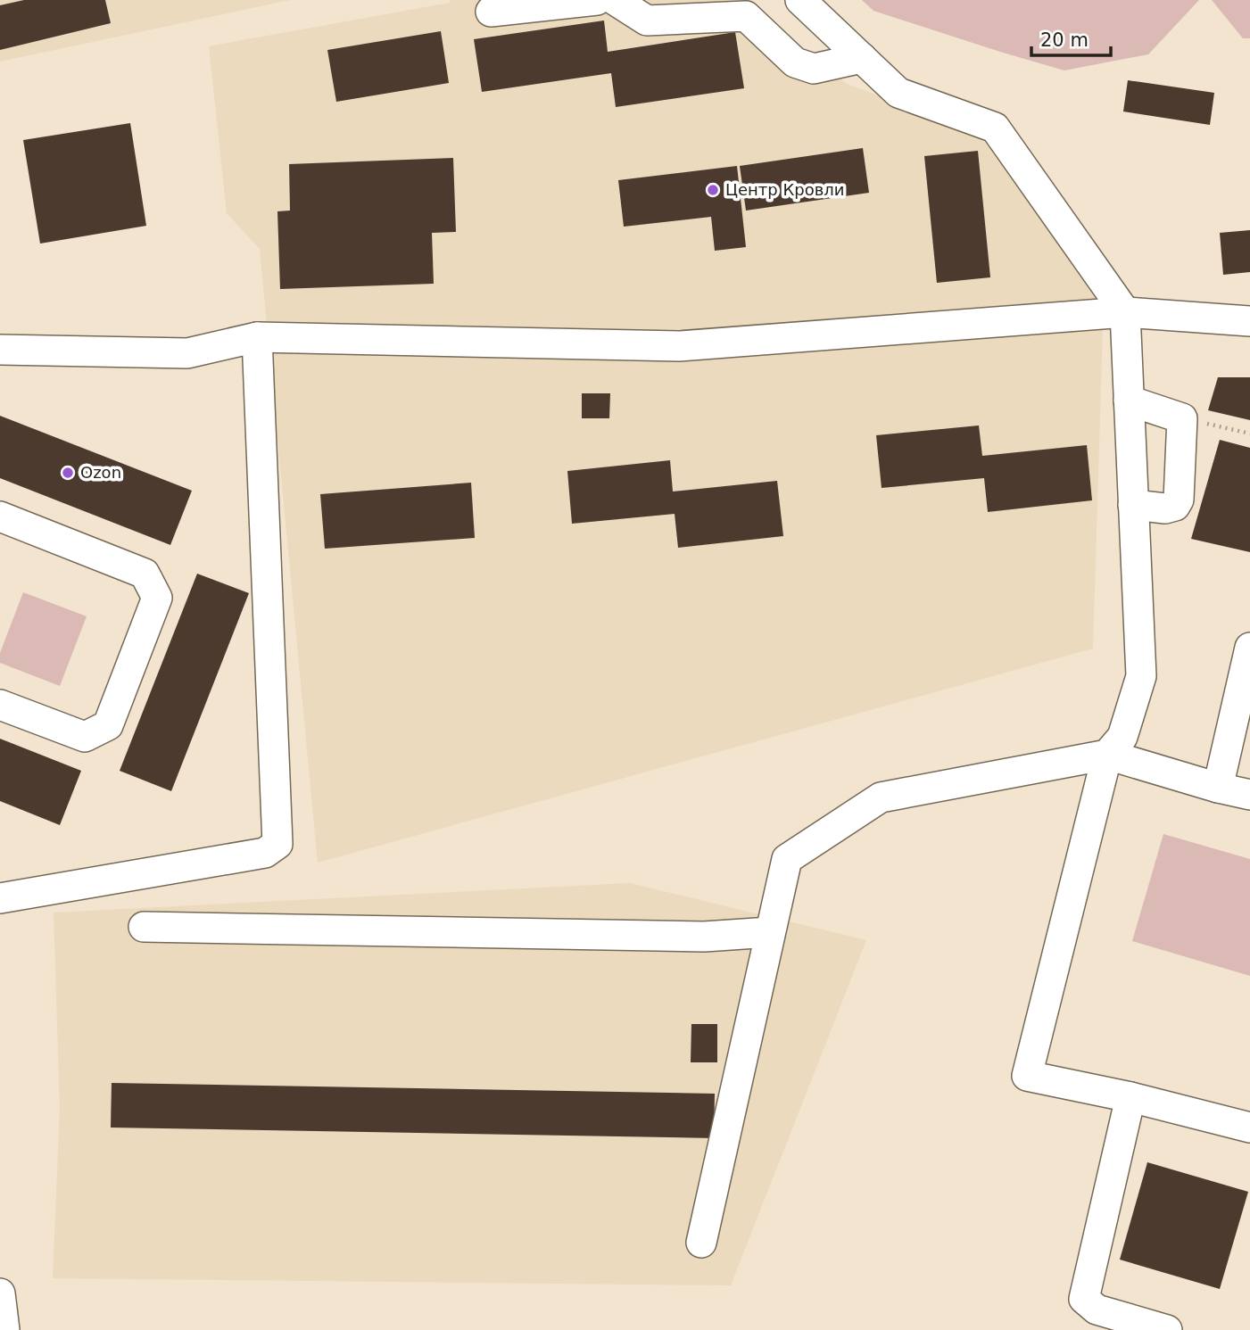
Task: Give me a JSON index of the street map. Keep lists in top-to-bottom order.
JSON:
{
  "places": ["Центр Кровли", "Ozon"],
  "scale_bar": "20 m"
}
